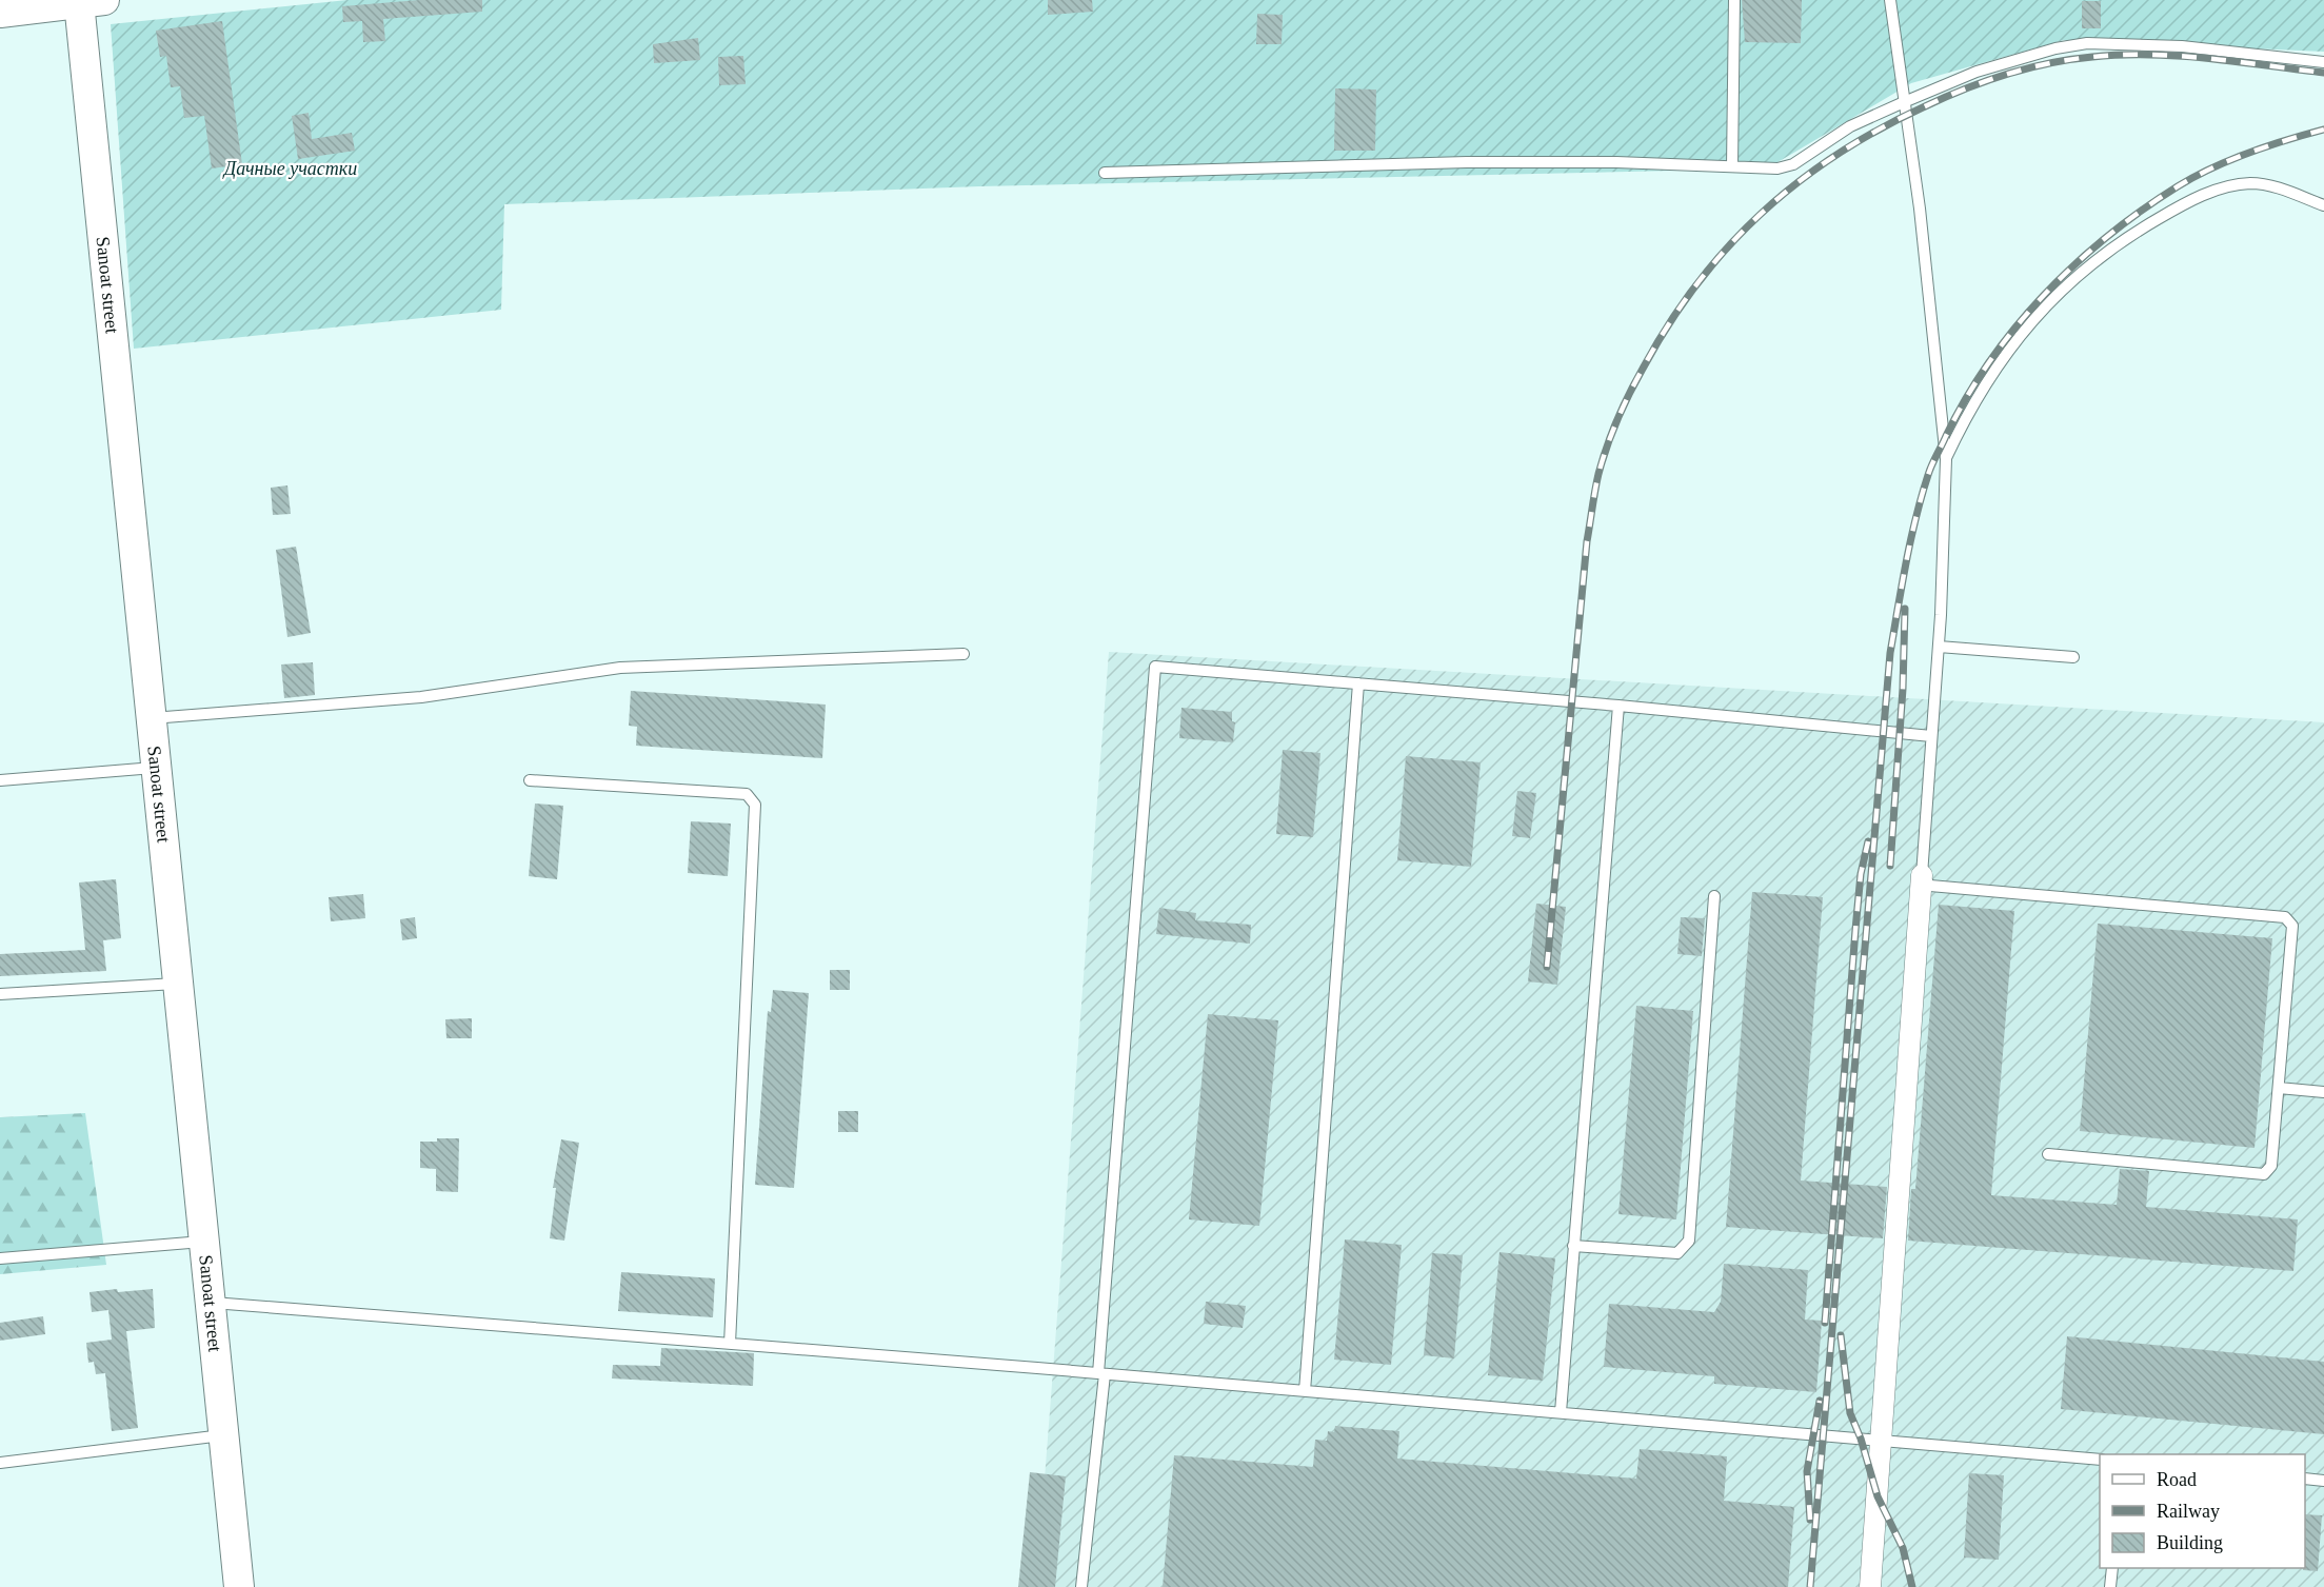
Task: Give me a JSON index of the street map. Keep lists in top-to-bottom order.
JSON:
{
  "streets": {
    "main road": ["Sanoat street"]
  },
  "parks": ["Дачные участки"],
  "legend": ["Road", "Railway", "Building"]
}
